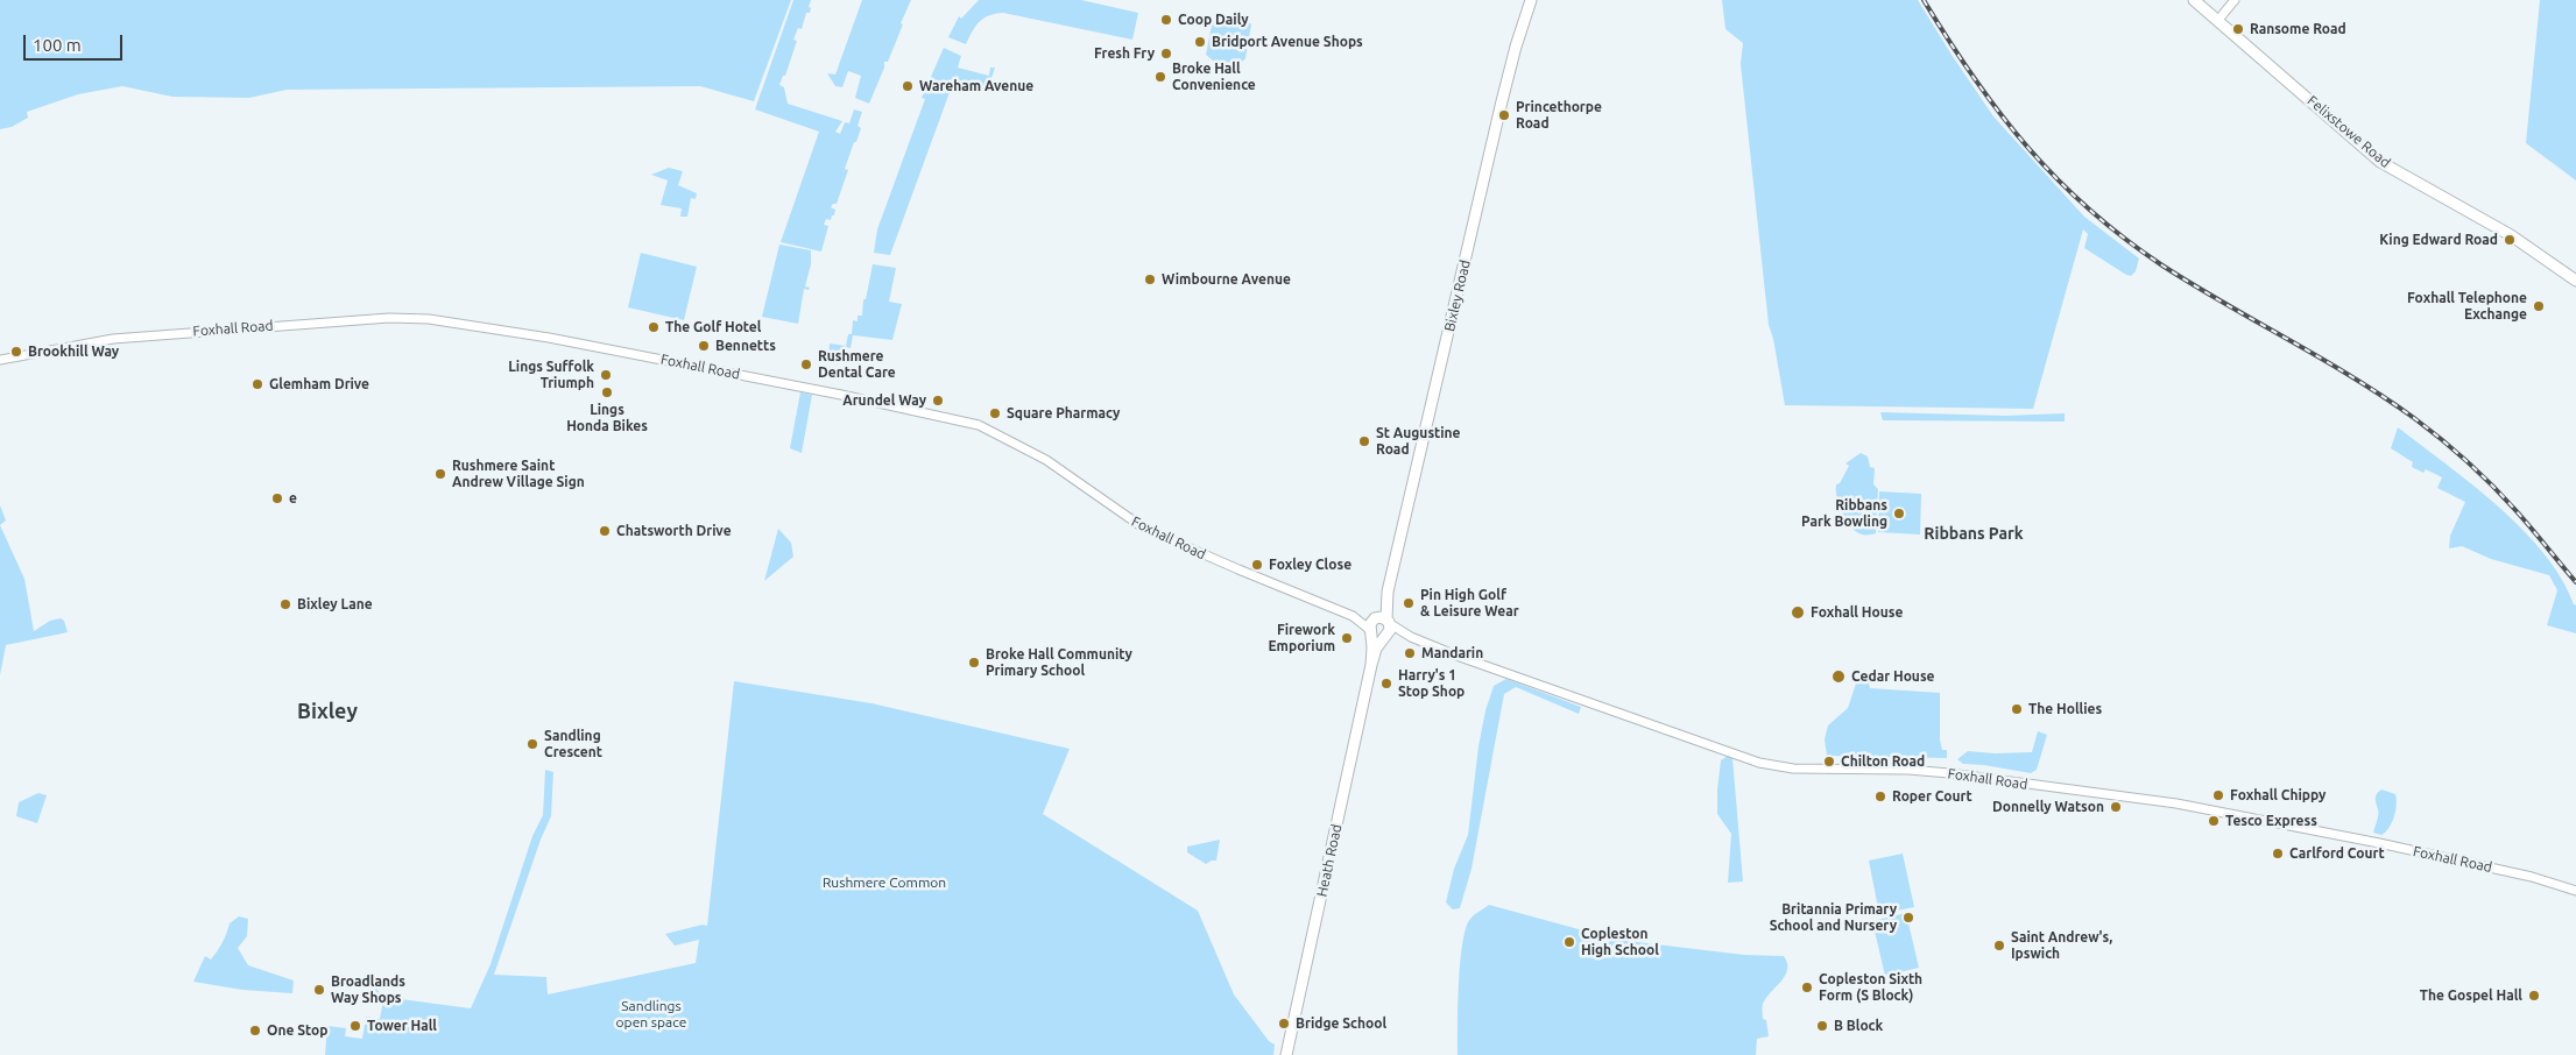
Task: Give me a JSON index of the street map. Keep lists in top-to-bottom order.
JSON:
{
  "streets": {
    "main road": ["Felixstowe Road", "Bixley Road", "Heath Road"],
    "street": ["Foxhall Road"]
  },
  "crossings": [
    ["Bixley Road", "Foxhall Road"],
    ["Bixley Road", "Heath Road"],
    ["Foxhall Road", "Heath Road"]
  ],
  "districts": ["Ribbans Park", "Bixley"],
  "parks": ["Rushmere Common", "Sandlings open space"],
  "places": [
    "Coop Daily",
    "Ransome Road",
    "Bridport Avenue Shops",
    "Fresh Fry",
    "Broke Hall Convenience",
    "Wareham Avenue",
    "Princethorpe Road",
    "King Edward Road",
    "Wimbourne Avenue",
    "Foxhall Telephone Exchange",
    "The Golf Hotel",
    "Bennetts",
    "Brookhill Way",
    "Rushmere Dental Care",
    "Lings Suffolk Triumph",
    "Glemham Drive",
    "Lings Honda Bikes",
    "Arundel Way",
    "Square Pharmacy",
    "St Augustine Road",
    "Rushmere Saint Andrew Village Sign",
    "e",
    "Ribbans Park Bowling",
    "Chatsworth Drive",
    "Foxley Close",
    "Pin High Golf & Leisure Wear",
    "Bixley Lane",
    "Foxhall House",
    "Firework Emporium",
    "Mandarin",
    "Broke Hall Community Primary School",
    "Cedar House",
    "Harry's 1 Stop Shop",
    "The Hollies",
    "Sandling Crescent",
    "Chilton Road",
    "Foxhall Chippy",
    "Roper Court",
    "Donnelly Watson",
    "Tesco Express",
    "Carlford Court",
    "Britannia Primary School and Nursery",
    "Copleston High School",
    "Saint Andrew's, Ipswich",
    "Copleston Sixth Form (S Block)",
    "Broadlands Way Shops",
    "The Gospel Hall",
    "Bridge School",
    "Tower Hall",
    "B Block",
    "One Stop"
  ],
  "scale_bar": "100 m"
}
